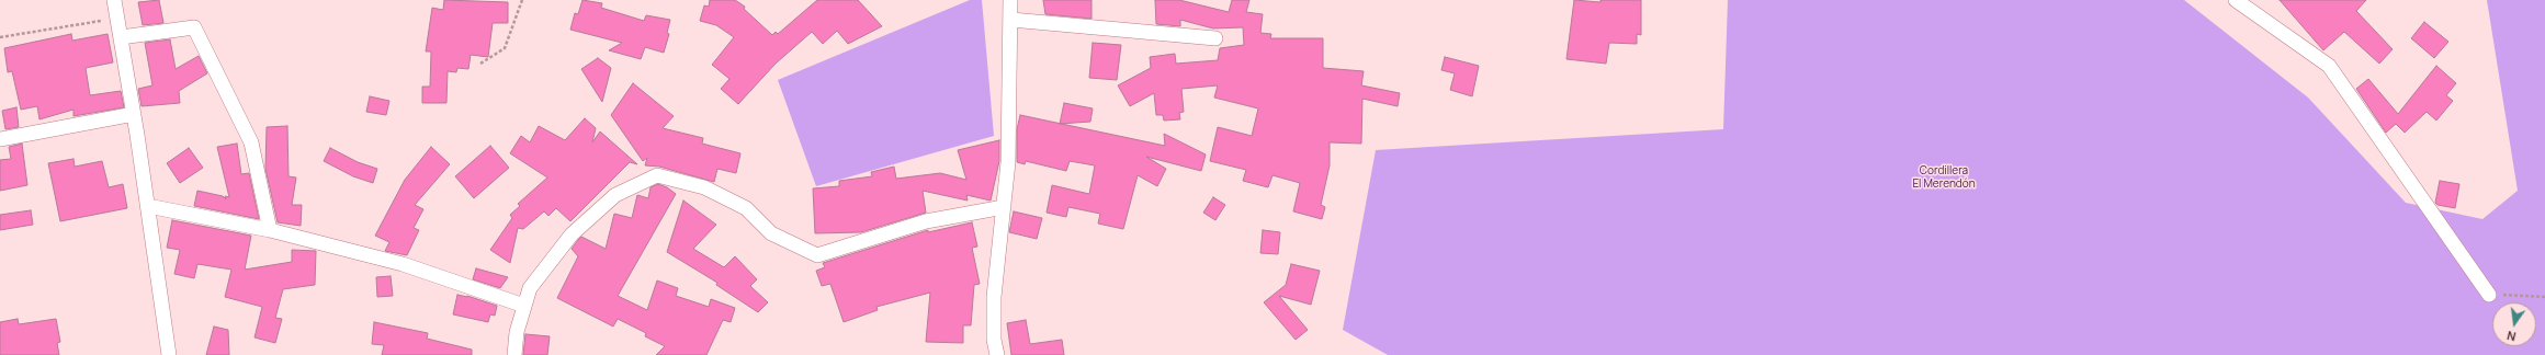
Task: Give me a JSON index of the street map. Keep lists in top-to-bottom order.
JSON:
{
  "parks": ["Cordillera El Merendón"],
  "north": "bottom"
}
